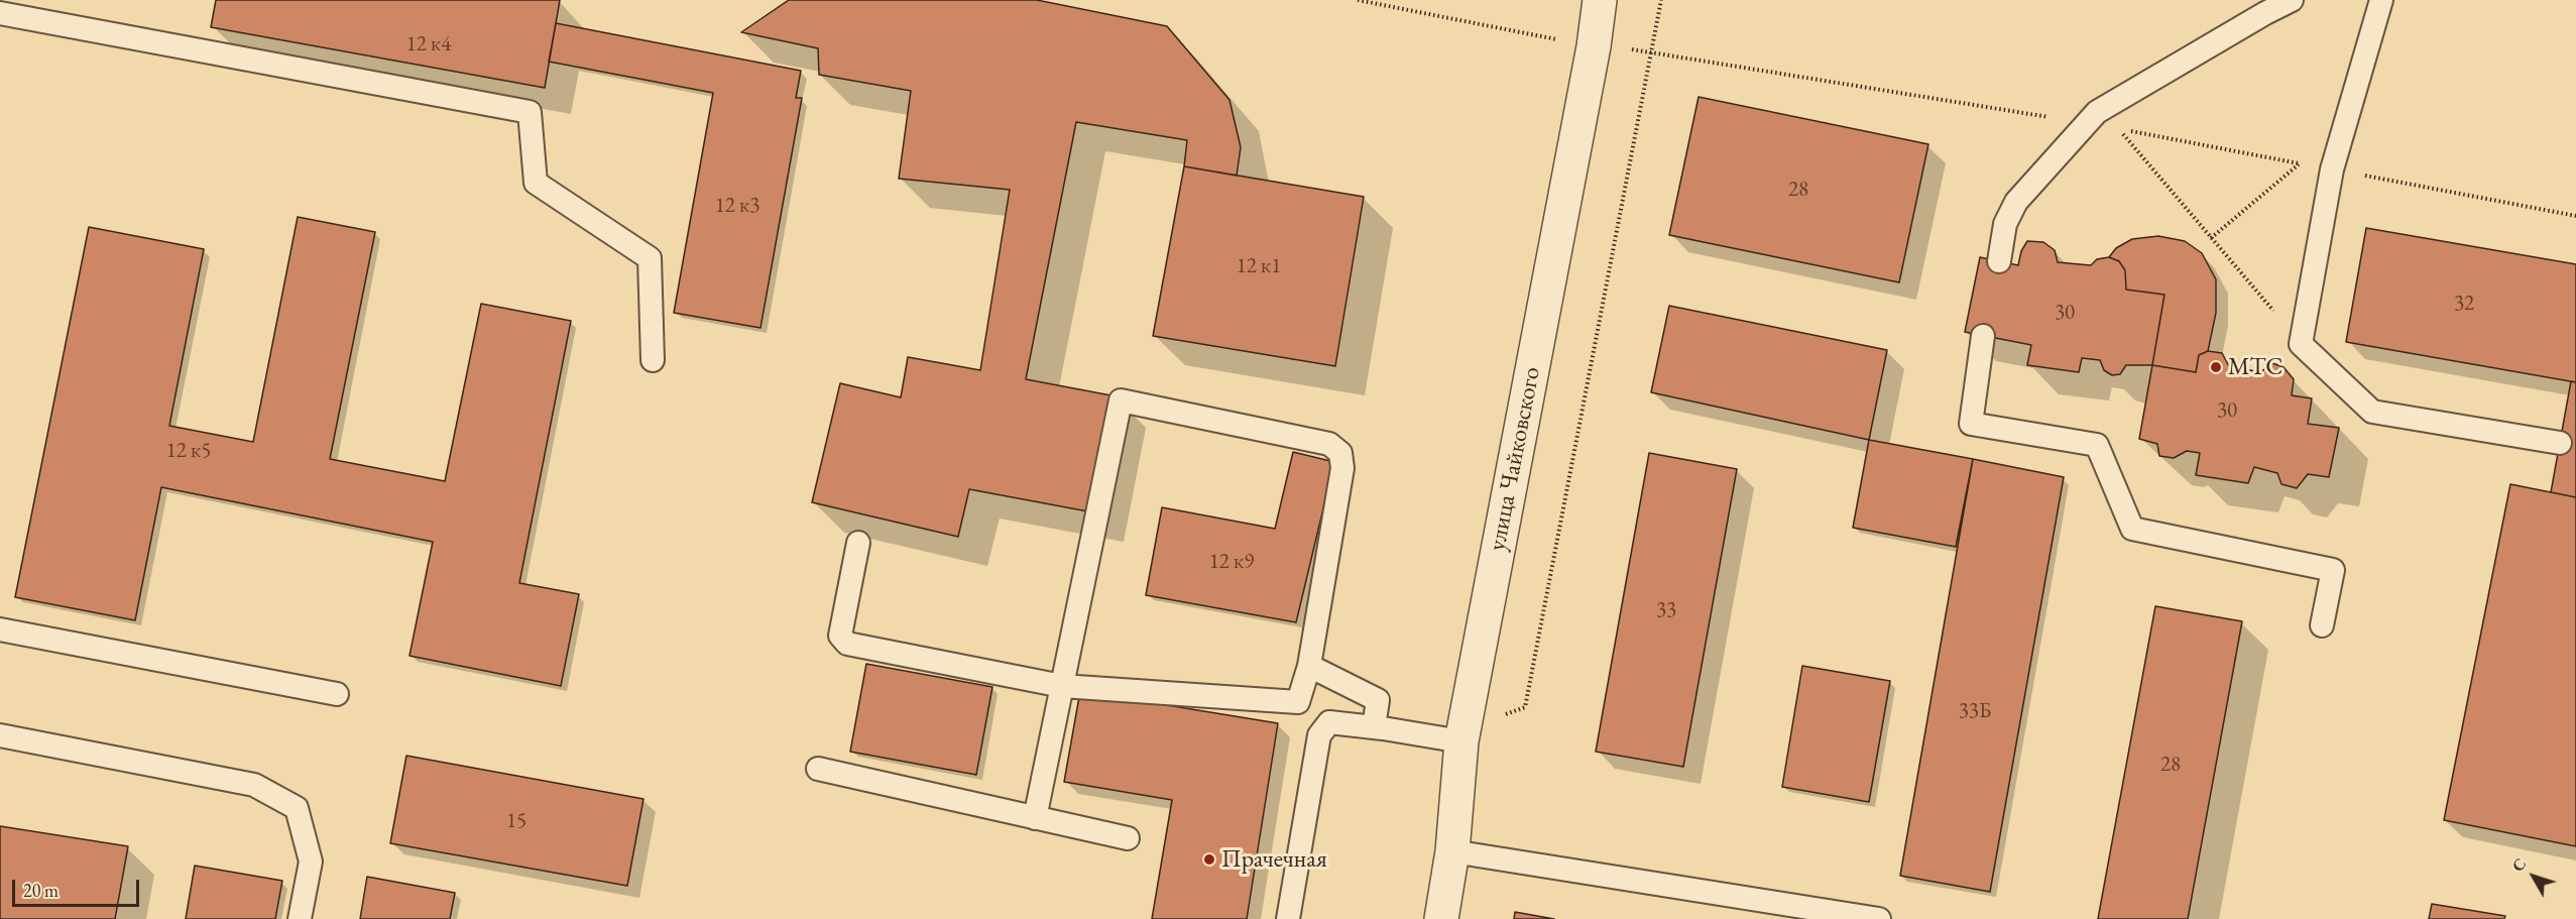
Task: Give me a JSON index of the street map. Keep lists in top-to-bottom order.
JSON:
{
  "streets": {
    "street": ["улица Чайковского"]
  },
  "places": ["МТС", "Прачечная"],
  "house_numbers": [
    "12 к4",
    "28",
    "12 к3",
    "12 к1",
    "32",
    "30",
    "30",
    "12 к5",
    "12 к9",
    "33",
    "33Б",
    "28",
    "15"
  ],
  "scale_bar": "20 m",
  "north": "top left"
}
